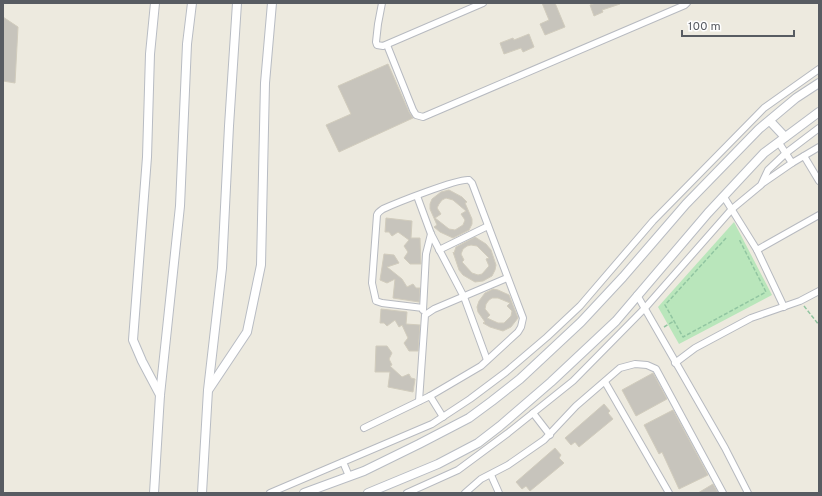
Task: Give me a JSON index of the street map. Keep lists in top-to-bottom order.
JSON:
{
  "scale_bar": "100 m"
}
